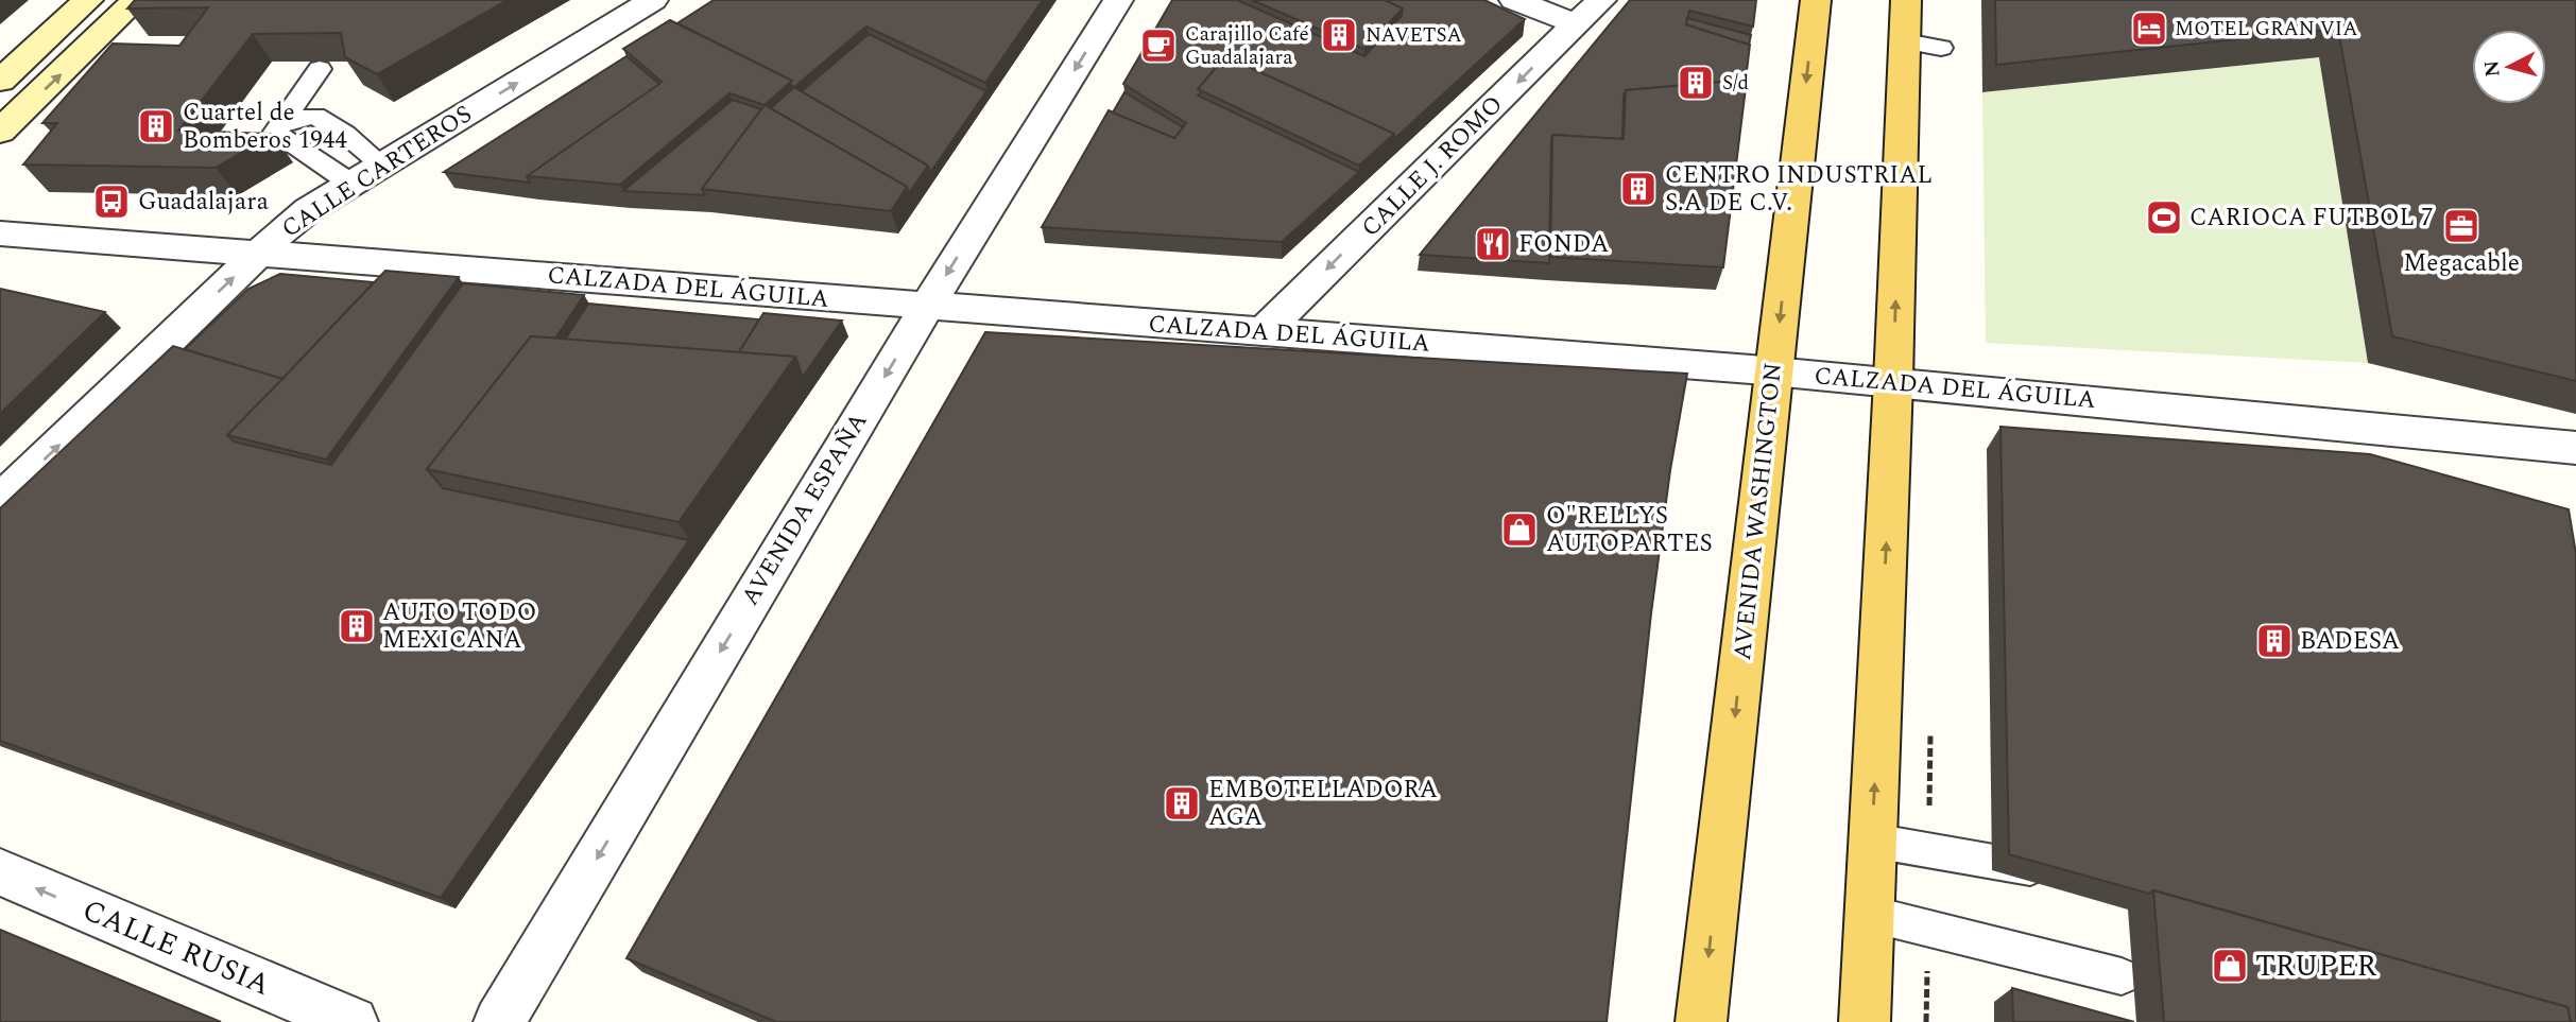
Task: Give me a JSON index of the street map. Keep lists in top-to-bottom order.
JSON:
{
  "streets": {
    "main road": ["AVENIDA WASHINGTON"],
    "street": [
      "CALLE J. ROMO",
      "CALLE CARTEROS",
      "CALZADA DEL ÁGUILA",
      "AVENIDA ESPAÑA",
      "CALLE RUSIA"
    ]
  },
  "crossings": [
    ["CALLE J. ROMO", "CALZADA DEL ÁGUILA"],
    ["CALLE CARTEROS", "CALZADA DEL ÁGUILA"],
    ["CALZADA DEL ÁGUILA", "AVENIDA ESPAÑA"],
    ["CALZADA DEL ÁGUILA", "AVENIDA WASHINGTON"]
  ],
  "one_way": [
    "CALLE J. ROMO",
    "CALLE CARTEROS",
    "AVENIDA ESPAÑA",
    "CALLE RUSIA"
  ],
  "places": {
    "hotel": ["MOTEL GRAN VIA"],
    "building": [
      "NAVETSA",
      "S/d",
      "Cuartel de Bomberos 1944",
      "CENTRO INDUSTRIAL S.A DE C.V.",
      "AUTO TODO MEXICANA",
      "BADESA",
      "EMBOTELLADORA AGA"
    ],
    "cafe": ["Carajillo Café Guadalajara"],
    "bus stop": ["Guadalajara"],
    "sports": ["CARIOCA FUTBOL 7"],
    "office": ["Megacable"],
    "restaurant": ["FONDA"],
    "shop": ["O\"RELLYS AUTOPARTES", "TRUPER"]
  },
  "north": "left"
}
